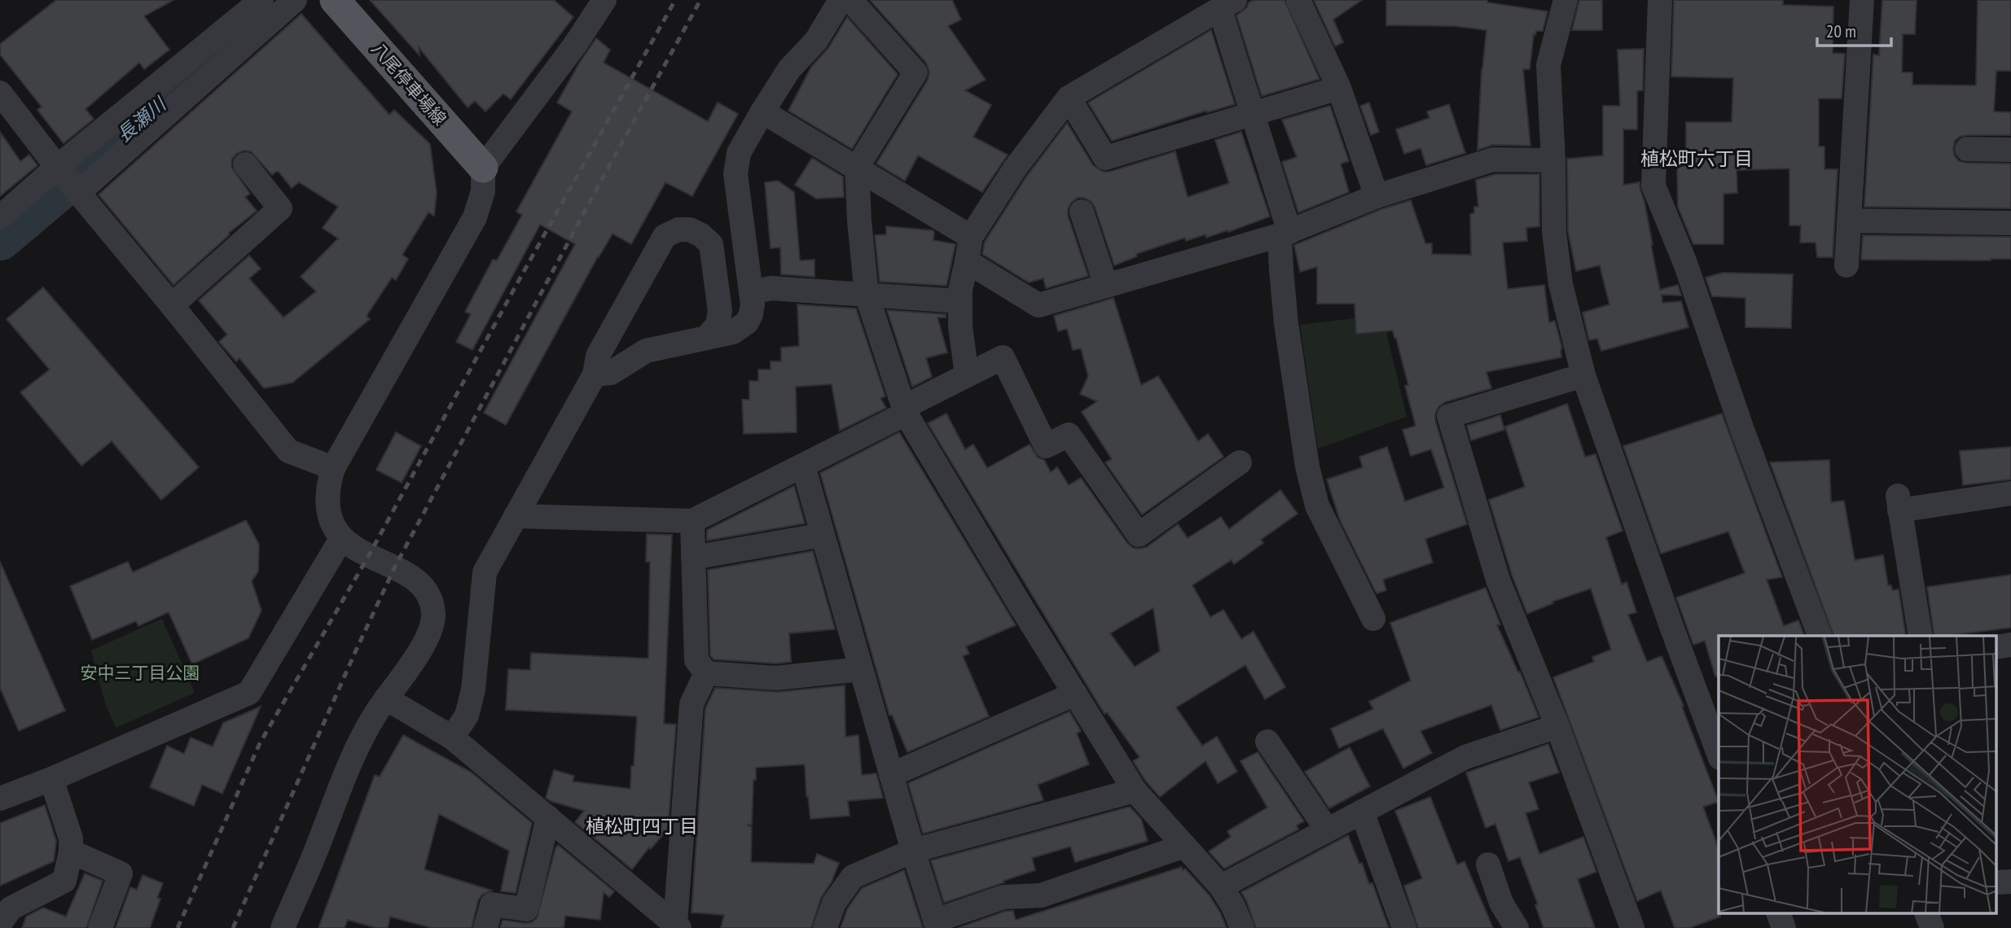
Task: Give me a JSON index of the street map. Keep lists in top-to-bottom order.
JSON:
{
  "streets": {
    "main road": ["八尾停車場線"]
  },
  "districts": ["植松町六丁目", "植松町四丁目"],
  "water": ["長瀬川"],
  "parks": ["安中三丁目公園"],
  "scale_bar": "20 m"
}
